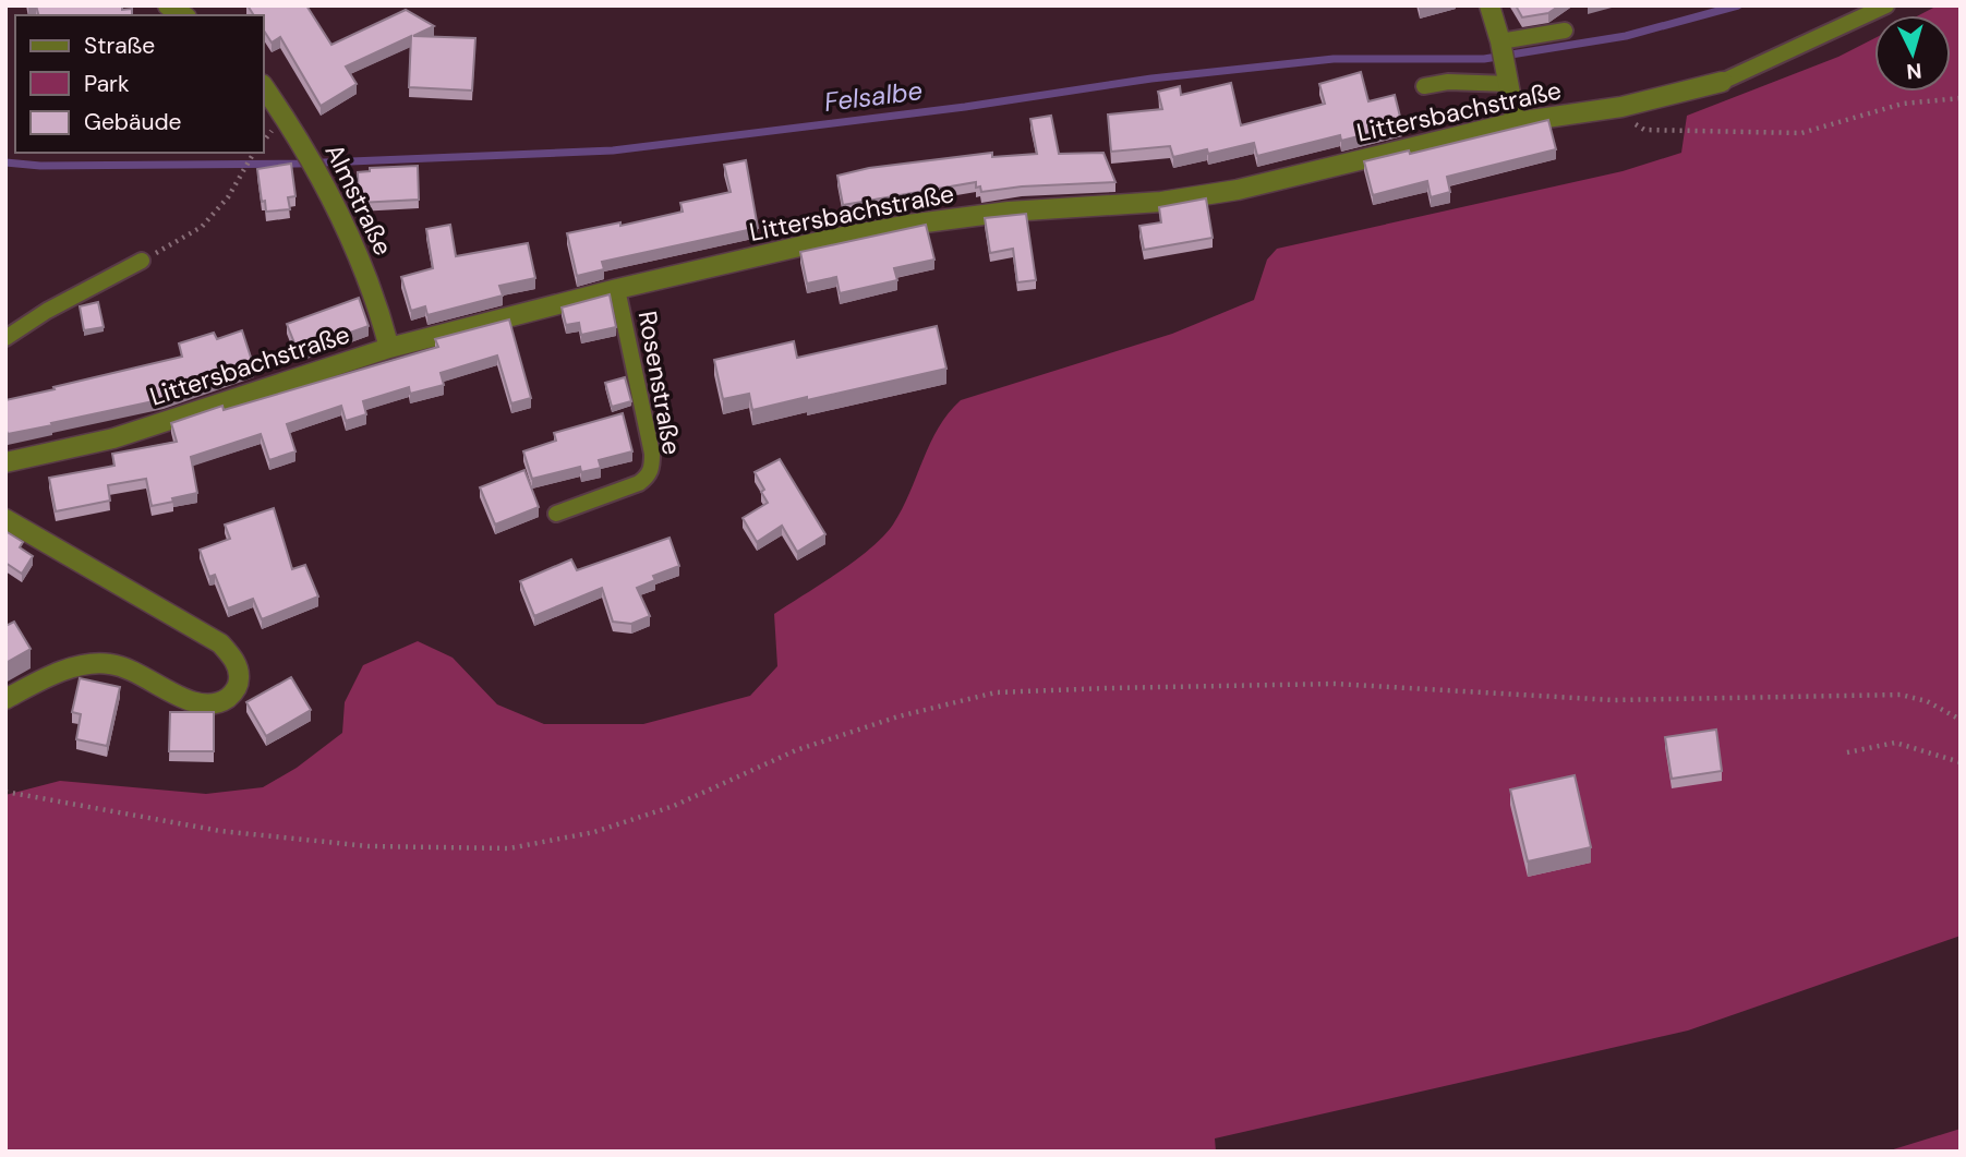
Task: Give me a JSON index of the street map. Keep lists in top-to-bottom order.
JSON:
{
  "streets": {
    "street": ["Littersbachstraße", "Almstraße"],
    "lane": ["Rosenstraße"]
  },
  "crossings": [
    ["Littersbachstraße", "Almstraße"],
    ["Littersbachstraße", "Rosenstraße"]
  ],
  "water": ["Felsalbe"],
  "legend": ["Straße", "Park", "Gebäude"],
  "north": "bottom"
}
